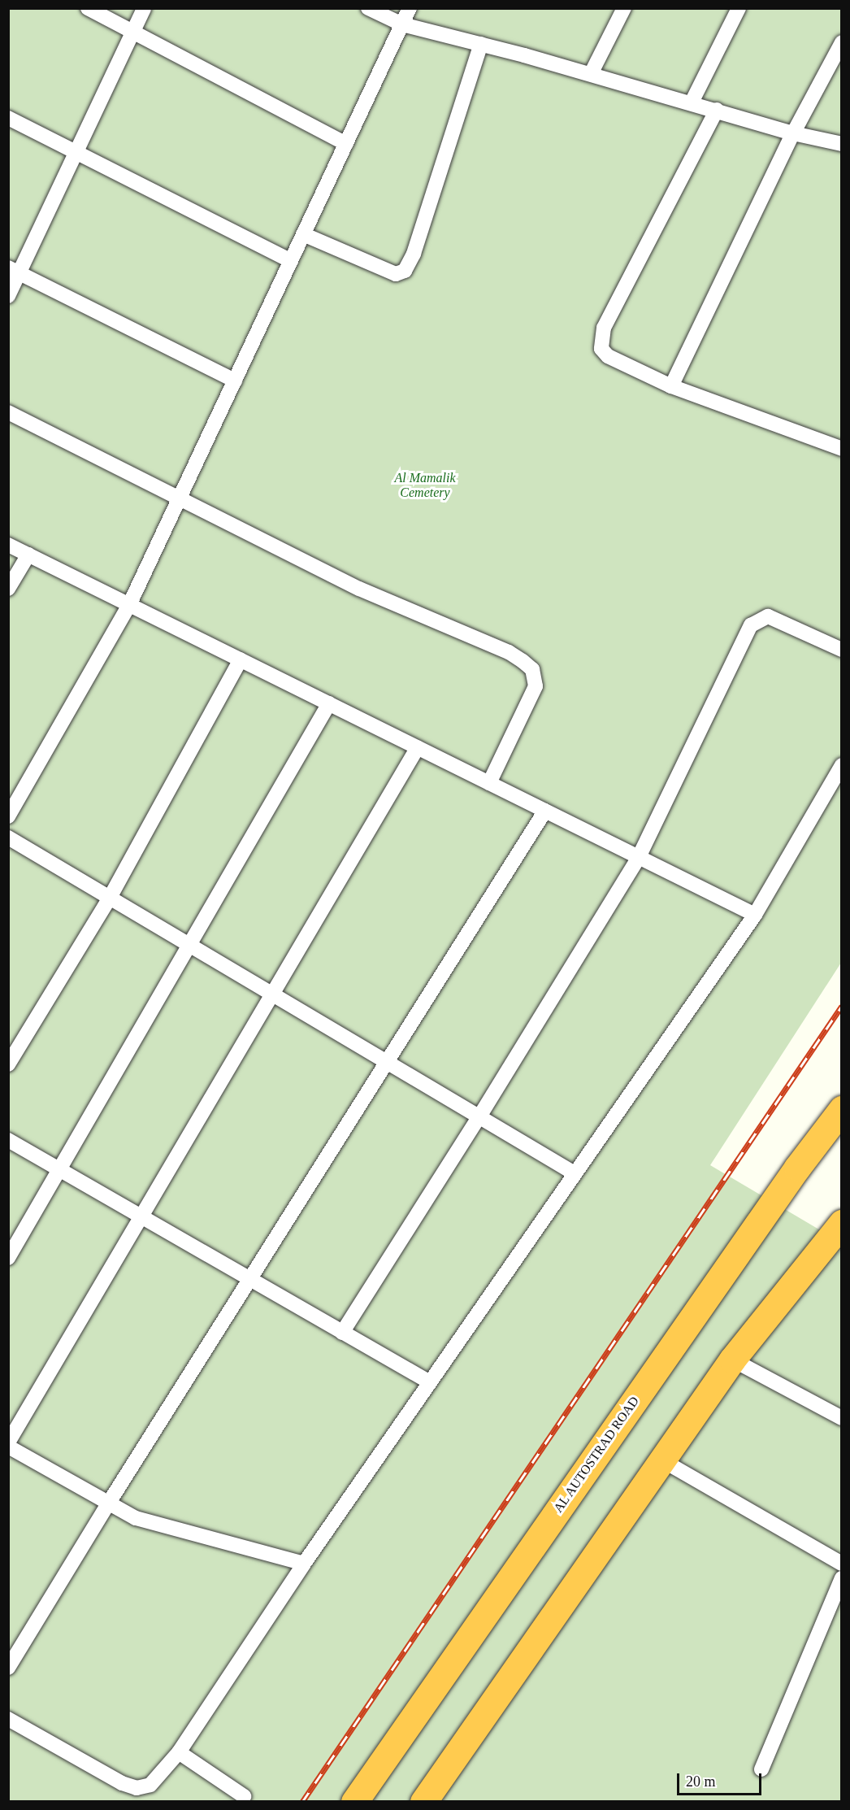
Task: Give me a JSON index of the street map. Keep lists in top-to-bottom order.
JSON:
{
  "streets": {
    "highway": ["AL AUTOSTRAD ROAD"]
  },
  "parks": ["Al Mamalik Cemetery"],
  "scale_bar": "20 m"
}
